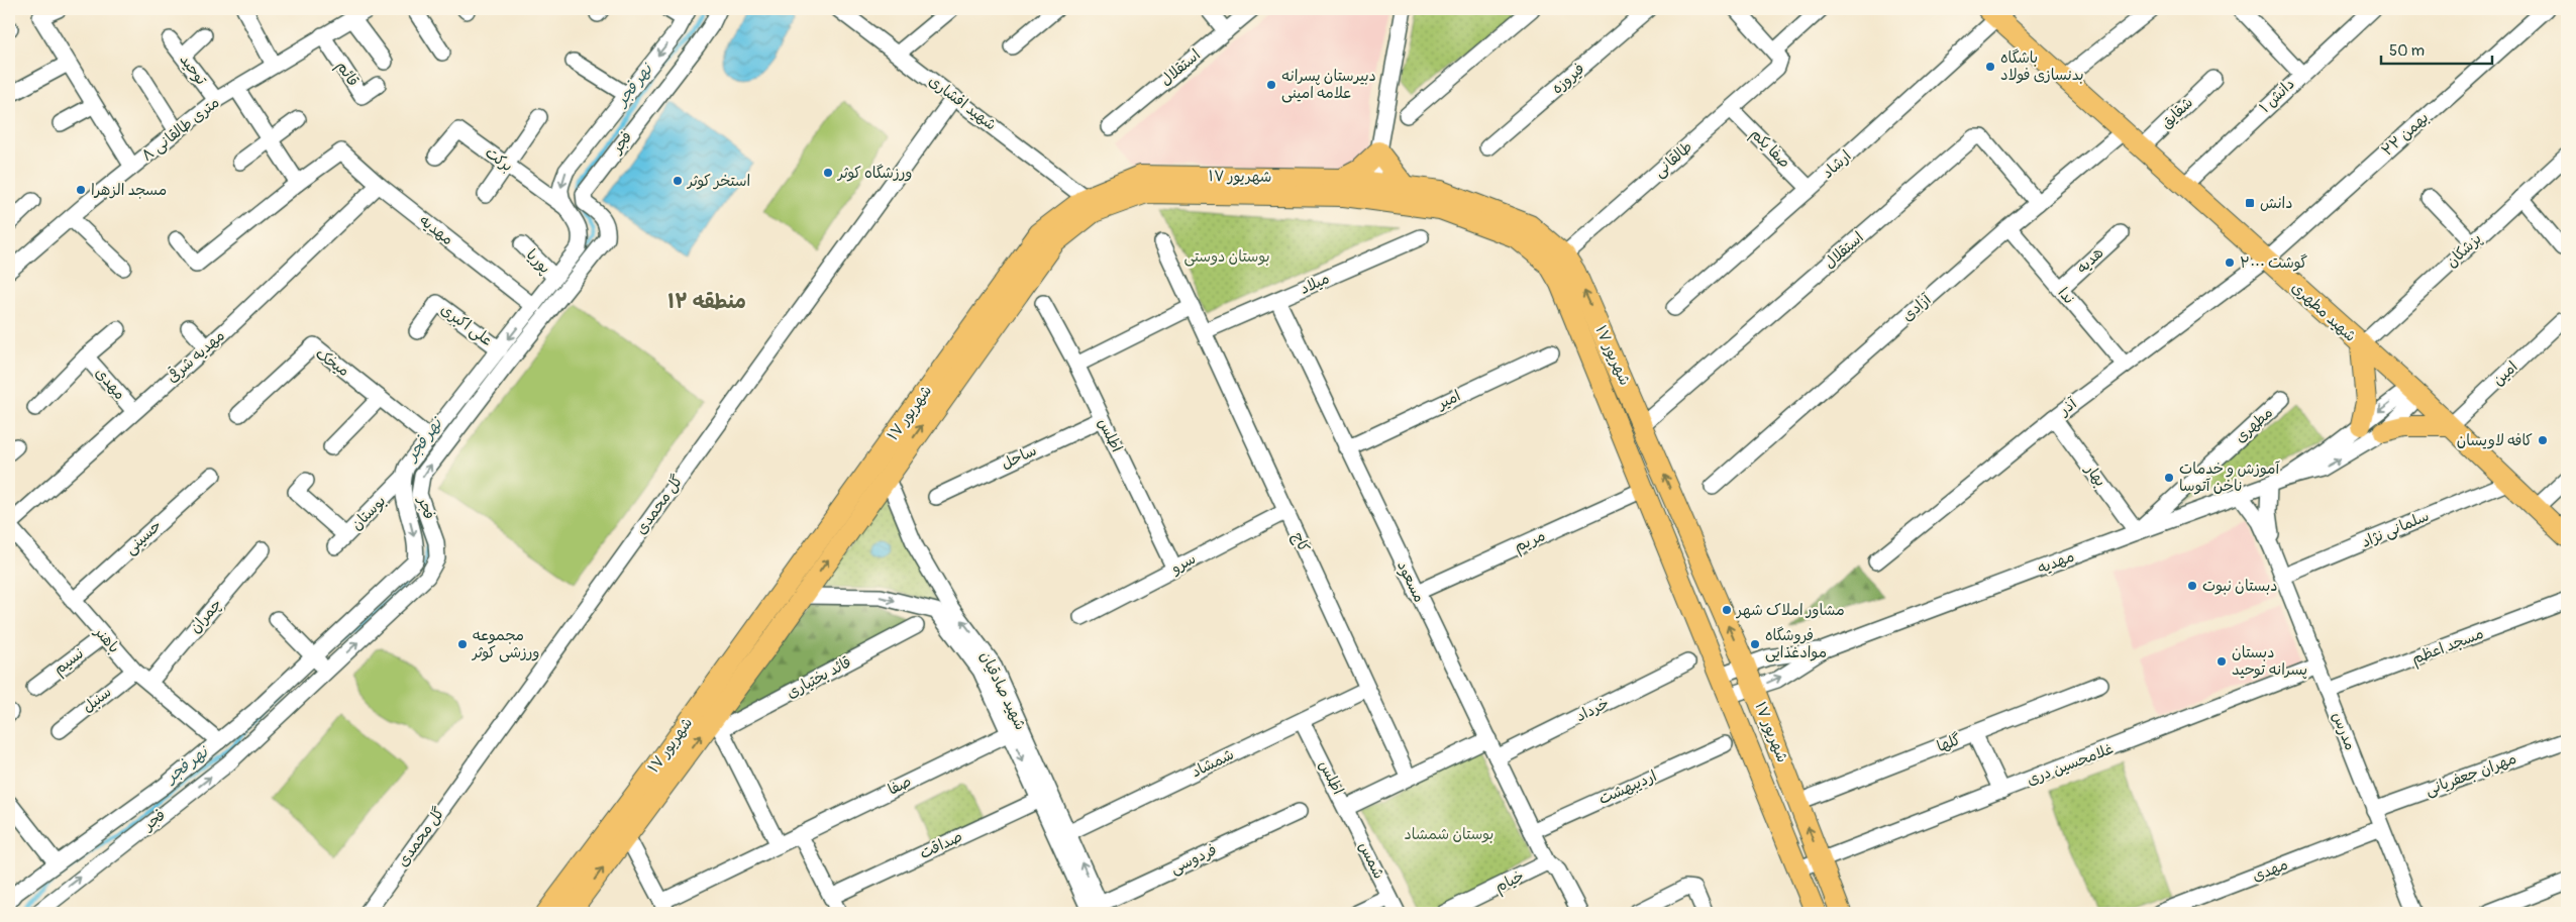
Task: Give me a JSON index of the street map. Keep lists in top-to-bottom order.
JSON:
{
  "streets": {
    "main road": ["۱۷ شهریور", "شهید مطهری"],
    "street": [
      "استقلال",
      "توحید",
      "قائم",
      "فیروزه",
      "دانش ۱",
      "شهید افشاری",
      "شقایق",
      "۸ متری طالقانی",
      "۲۲ بهمن",
      "فجر",
      "صفا یکم",
      "برکت",
      "طالقانی",
      "ارشاد",
      "مهدیه",
      "پزشکان",
      "هدیه",
      "پوریا",
      "میلاد",
      "ندا",
      "آزادی",
      "علی اکبری",
      "مهدیه شرقی",
      "میخک",
      "امین",
      "مهدی",
      "امیر",
      "آذر",
      "مطهری",
      "اطلس",
      "ساحل",
      "بهار",
      "گل محمدی",
      "بوستان",
      "سلمانی نژاد",
      "حسینی",
      "مریم",
      "کاج",
      "سرو",
      "مسعود",
      "چمران",
      "باهنر",
      "مسجد اعظم",
      "نسیم",
      "قائد بختیاری",
      "شهید صادقیان",
      "سنبل",
      "خرداد",
      "مدرس",
      "گلها",
      "شمشاد",
      "غلامحسین دری",
      "مهران جعفریانی",
      "صفا",
      "اردیبهشت",
      "صداقت",
      "فردوسی",
      "شمس",
      "خیام"
    ]
  },
  "crossings": [
    ["استقلال", "۱۷ شهریور"],
    ["استقلال", "آزادی"],
    ["توحید", "۸ متری طالقانی"],
    ["قائم", "۸ متری طالقانی"],
    ["دانش ۱", "شهید مطهری"],
    ["شهید افشاری", "۱۷ شهریور"],
    ["شهید افشاری", "گل محمدی"],
    ["شقایق", "شهید مطهری"],
    ["۲۲ بهمن", "شهید مطهری"],
    ["۲۲ بهمن", "آذر"],
    ["فجر", "برکت"],
    ["فجر", "مهدیه"],
    ["فجر", "پوریا"],
    ["فجر", "علی اکبری"],
    ["فجر", "میخک"],
    ["فجر", "بوستان"],
    ["فجر", "باهنر"],
    ["صفا یکم", "طالقانی"],
    ["صفا یکم", "ارشاد"],
    ["طالقانی", "۱۷ شهریور"],
    ["ارشاد", "شهید مطهری"],
    ["۱۷ شهریور", "مهدیه"],
    ["۱۷ شهریور", "مریم"],
    ["۱۷ شهریور", "قائد بختیاری"],
    ["۱۷ شهریور", "شهید صادقیان"],
    ["۱۷ شهریور", "گلها"],
    ["۱۷ شهریور", "غلامحسین دری"],
    ["مهدیه", "شهید مطهری"],
    ["مهدیه", "مهدیه شرقی"],
    ["مهدیه", "مطهری"],
    ["مهدیه", "بهار"],
    ["پزشکان", "شهید مطهری"],
    ["هدیه", "ندا"],
    ["میلاد", "مسعود"],
    ["ندا", "آزادی"],
    ["ندا", "آذر"],
    ["آزادی", "شهید مطهری"],
    ["شهید مطهری", "امین"],
    ["شهید مطهری", "آذر"],
    ["شهید مطهری", "سلمانی نژاد"],
    ["مهدیه شرقی", "مهدی"],
    ["مهدیه شرقی", "باهنر"],
    ["مهدی", "مدرس"],
    ["امیر", "مسعود"],
    ["آذر", "بهار"],
    ["مطهری", "بهار"],
    ["اطلس", "ساحل"],
    ["اطلس", "سرو"],
    ["اطلس", "شمشاد"],
    ["اطلس", "شمس"],
    ["سلمانی نژاد", "مدرس"],
    ["حسینی", "باهنر"],
    ["مریم", "مسعود"],
    ["کاج", "سرو"],
    ["کاج", "شمشاد"],
    ["مسعود", "خرداد"],
    ["مسعود", "اردیبهشت"],
    ["مسعود", "خیام"],
    ["چمران", "باهنر"],
    ["باهنر", "نسیم"],
    ["باهنر", "سنبل"],
    ["مسجد اعظم", "مدرس"],
    ["شهید صادقیان", "شمشاد"],
    ["شهید صادقیان", "صفا"],
    ["شهید صادقیان", "صداقت"],
    ["شهید صادقیان", "فردوسی"],
    ["مدرس", "غلامحسین دری"],
    ["مدرس", "مهران جعفریانی"]
  ],
  "districts": ["منطقه ۱۲"],
  "water": ["نهر فجر"],
  "parks": ["بوستان دوستی", "بوستان شمشاد"],
  "places": {
    "other": [
      "باشگاه بدنسازی فولاد",
      "دبیرستان پسرانه علامه امینی",
      "ورزشگاه کوثر",
      "استخر کوثر",
      "مسجد الزهرا",
      "گوشت ۲۰۰۰",
      "کافه لاویسان",
      "آموزش و خدمات ناخن آتوسا",
      "دبستان نبوت",
      "مشاور املاک شهر",
      "مجموعه ورزشی کوثر",
      "فروشگاه موادغذایی",
      "دبستان پسرانه توحید"
    ],
    "transit": ["دانش"]
  },
  "scale_bar": "50 m"
}
